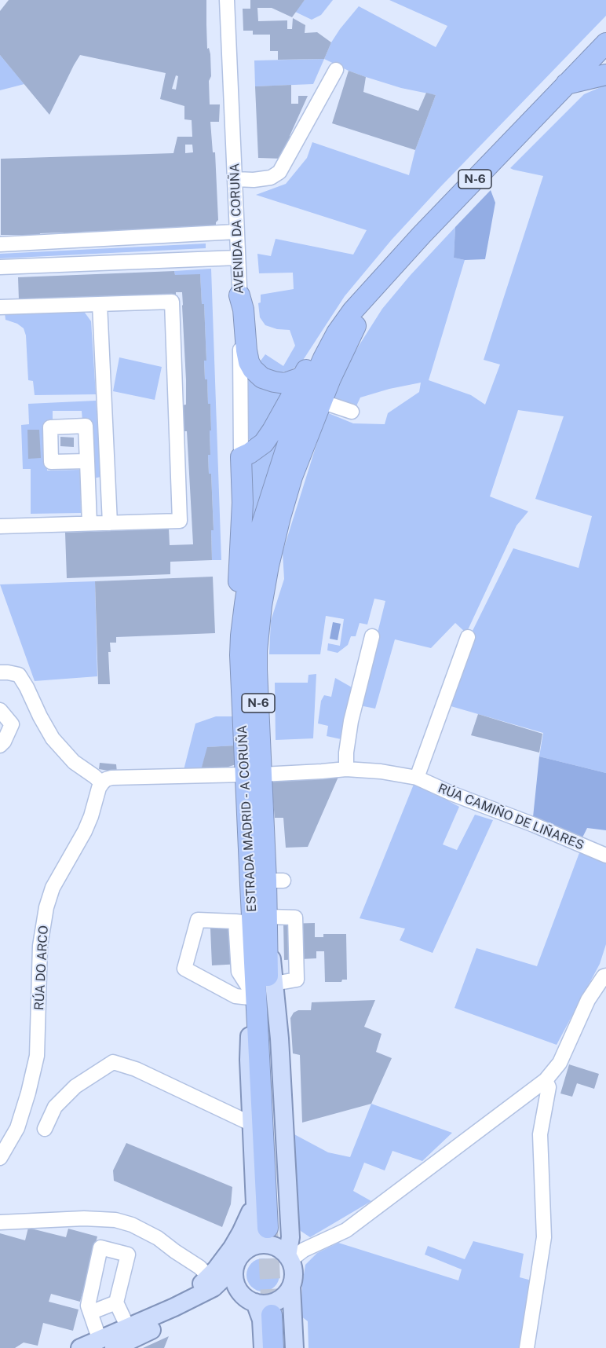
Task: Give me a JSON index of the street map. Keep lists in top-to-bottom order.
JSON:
{
  "streets": {
    "highway": ["N-6", "ESTRADA MADRID - A CORUÑA"],
    "street": ["AVENIDA DA CORUÑA", "RÚA CAMIÑO DE LIÑARES", "RÚA DO ARCO"]
  },
  "crossings": [
    ["N-6", "AVENIDA DA CORUÑA"],
    ["N-6", "ESTRADA MADRID - A CORUÑA"],
    ["RÚA CAMIÑO DE LIÑARES", "ESTRADA MADRID - A CORUÑA"]
  ]
}
